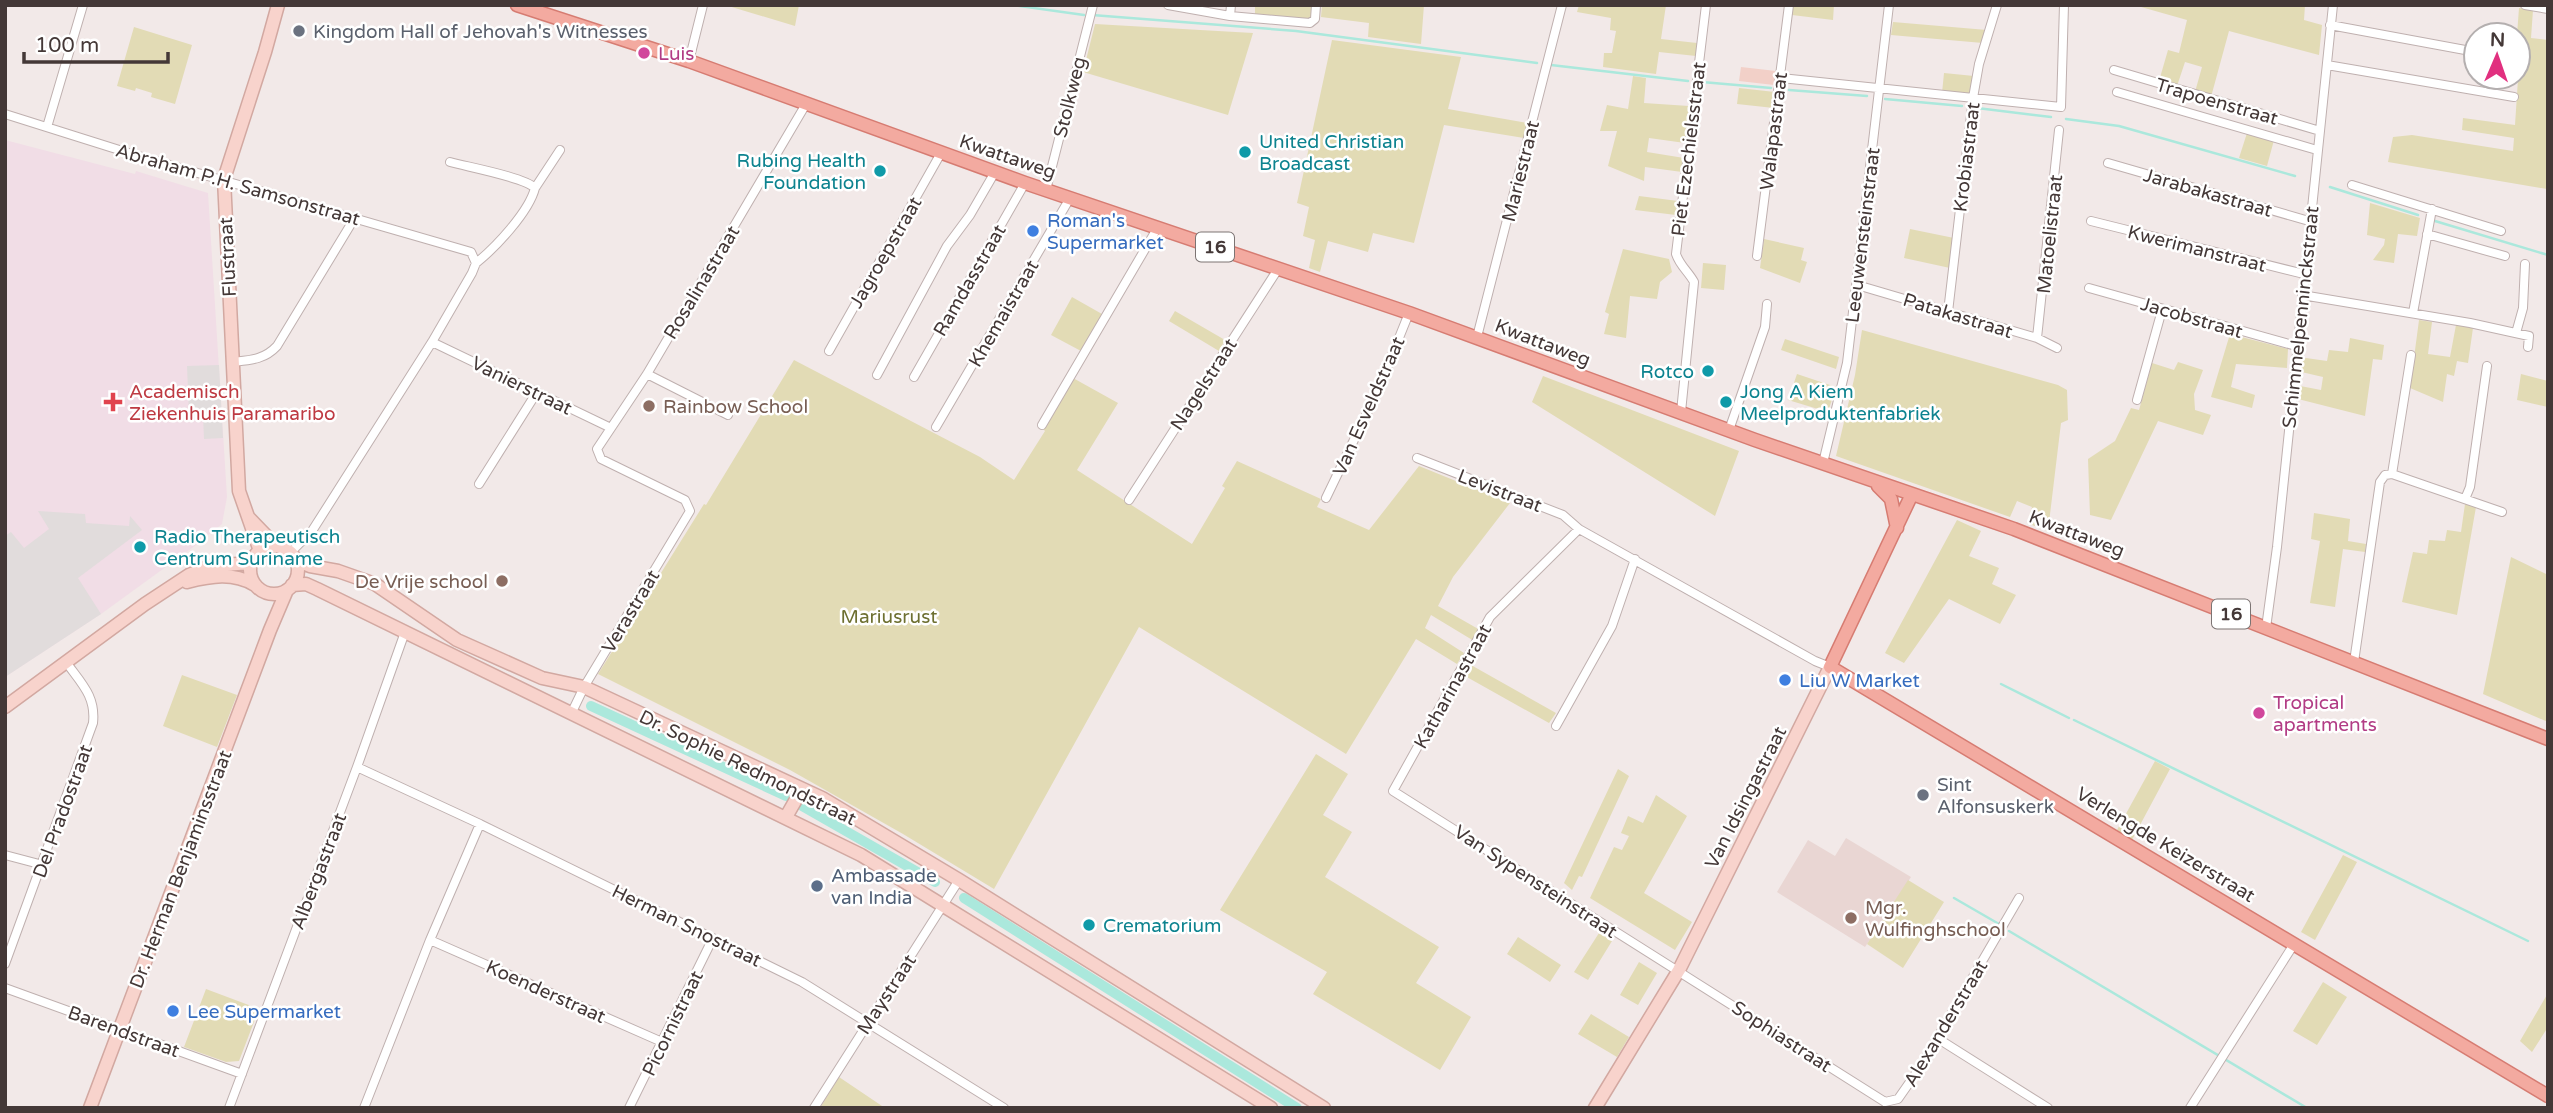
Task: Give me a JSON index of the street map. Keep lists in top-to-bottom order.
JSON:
{
  "streets": {
    "main road": [
      "Kwattaweg",
      "16",
      "Van Idsingastraat",
      "Verlengde Keizerstraat"
    ],
    "street": [
      "Stolkweg",
      "Trapoenstraat",
      "Walapastraat",
      "Piet Ezechielsstraat",
      "Krobiastraat",
      "Mariestraat",
      "Abraham P.H. Samsonstraat",
      "Jarabakastraat",
      "Matoelistraat",
      "Leeuwensteinstraat",
      "Kwerimanstraat",
      "Jagroepstraat",
      "Flustraat",
      "Ramdasstraat",
      "Rosalinastraat",
      "Khemaistraat",
      "Patakastraat",
      "Jacobstraat",
      "Schimmelpenninckstraat",
      "Nagelstraat",
      "Vanierstraat",
      "Van Esveldstraat",
      "Levistraat",
      "Verastraat",
      "Katharinastraat",
      "Dr. Sophie Redmondstraat",
      "Del Pradostraat",
      "Dr. Herman Benjaminsstraat",
      "Albergastraat",
      "Van Sypensteinstraat",
      "Herman Snostraat",
      "Koenderstraat",
      "Maystraat",
      "Picornistraat",
      "Alexanderstraat",
      "Barendstraat",
      "Sophiastraat"
    ]
  },
  "crossings": [
    ["Stolkweg", "Kwattaweg"],
    ["Trapoenstraat", "Schimmelpenninckstraat"],
    ["Piet Ezechielsstraat", "Kwattaweg"],
    ["Kwattaweg", "Mariestraat"],
    ["Kwattaweg", "Leeuwensteinstraat"],
    ["Kwattaweg", "Jagroepstraat"],
    ["Kwattaweg", "Ramdasstraat"],
    ["Kwattaweg", "Rosalinastraat"],
    ["Kwattaweg", "Khemaistraat"],
    ["Kwattaweg", "Schimmelpenninckstraat"],
    ["Kwattaweg", "Nagelstraat"],
    ["Kwattaweg", "Van Esveldstraat"],
    ["Kwattaweg", "Van Idsingastraat"],
    ["Krobiastraat", "Patakastraat"],
    ["Abraham P.H. Samsonstraat", "Flustraat"],
    ["Jarabakastraat", "Schimmelpenninckstraat"],
    ["Matoelistraat", "Patakastraat"],
    ["Leeuwensteinstraat", "Patakastraat"],
    ["Kwerimanstraat", "Schimmelpenninckstraat"],
    ["Flustraat", "Dr. Sophie Redmondstraat"],
    ["Flustraat", "Dr. Herman Benjaminsstraat"],
    ["Rosalinastraat", "Vanierstraat"],
    ["Rosalinastraat", "Verastraat"],
    ["Jacobstraat", "Schimmelpenninckstraat"],
    ["Levistraat", "Katharinastraat"],
    ["Levistraat", "Verlengde Keizerstraat"],
    ["Verastraat", "Dr. Sophie Redmondstraat"],
    ["Katharinastraat", "Verlengde Keizerstraat"],
    ["Katharinastraat", "Van Sypensteinstraat"],
    ["Dr. Sophie Redmondstraat", "Dr. Herman Benjaminsstraat"],
    ["Dr. Sophie Redmondstraat", "Albergastraat"],
    ["Dr. Sophie Redmondstraat", "Maystraat"],
    ["Van Idsingastraat", "Verlengde Keizerstraat"],
    ["Van Idsingastraat", "Van Sypensteinstraat"],
    ["Van Idsingastraat", "Sophiastraat"],
    ["Dr. Herman Benjaminsstraat", "Barendstraat"],
    ["Albergastraat", "Herman Snostraat"],
    ["Albergastraat", "Barendstraat"],
    ["Van Sypensteinstraat", "Sophiastraat"],
    ["Herman Snostraat", "Maystraat"],
    ["Herman Snostraat", "Picornistraat"],
    ["Koenderstraat", "Picornistraat"],
    ["Alexanderstraat", "Sophiastraat"]
  ],
  "parks": ["Mariusrust"],
  "places": {
    "other": [
      "Kingdom Hall of Jehovah's Witnesses",
      "Luis",
      "United Christian Broadcast",
      "Rubing Health Foundation",
      "Roman's Supermarket",
      "Rotco",
      "Jong A Kiem Meelproduktenfabriek",
      "Rainbow School",
      "Radio Therapeutisch Centrum Suriname",
      "De Vrije school",
      "Liu W Market",
      "Tropical apartments",
      "Sint Alfonsuskerk",
      "Ambassade van India",
      "Mgr. Wulfinghschool",
      "Crematorium",
      "Lee Supermarket"
    ],
    "health": ["Academisch Ziekenhuis Paramaribo"]
  },
  "scale_bar": "100 m",
  "north": "top"
}
